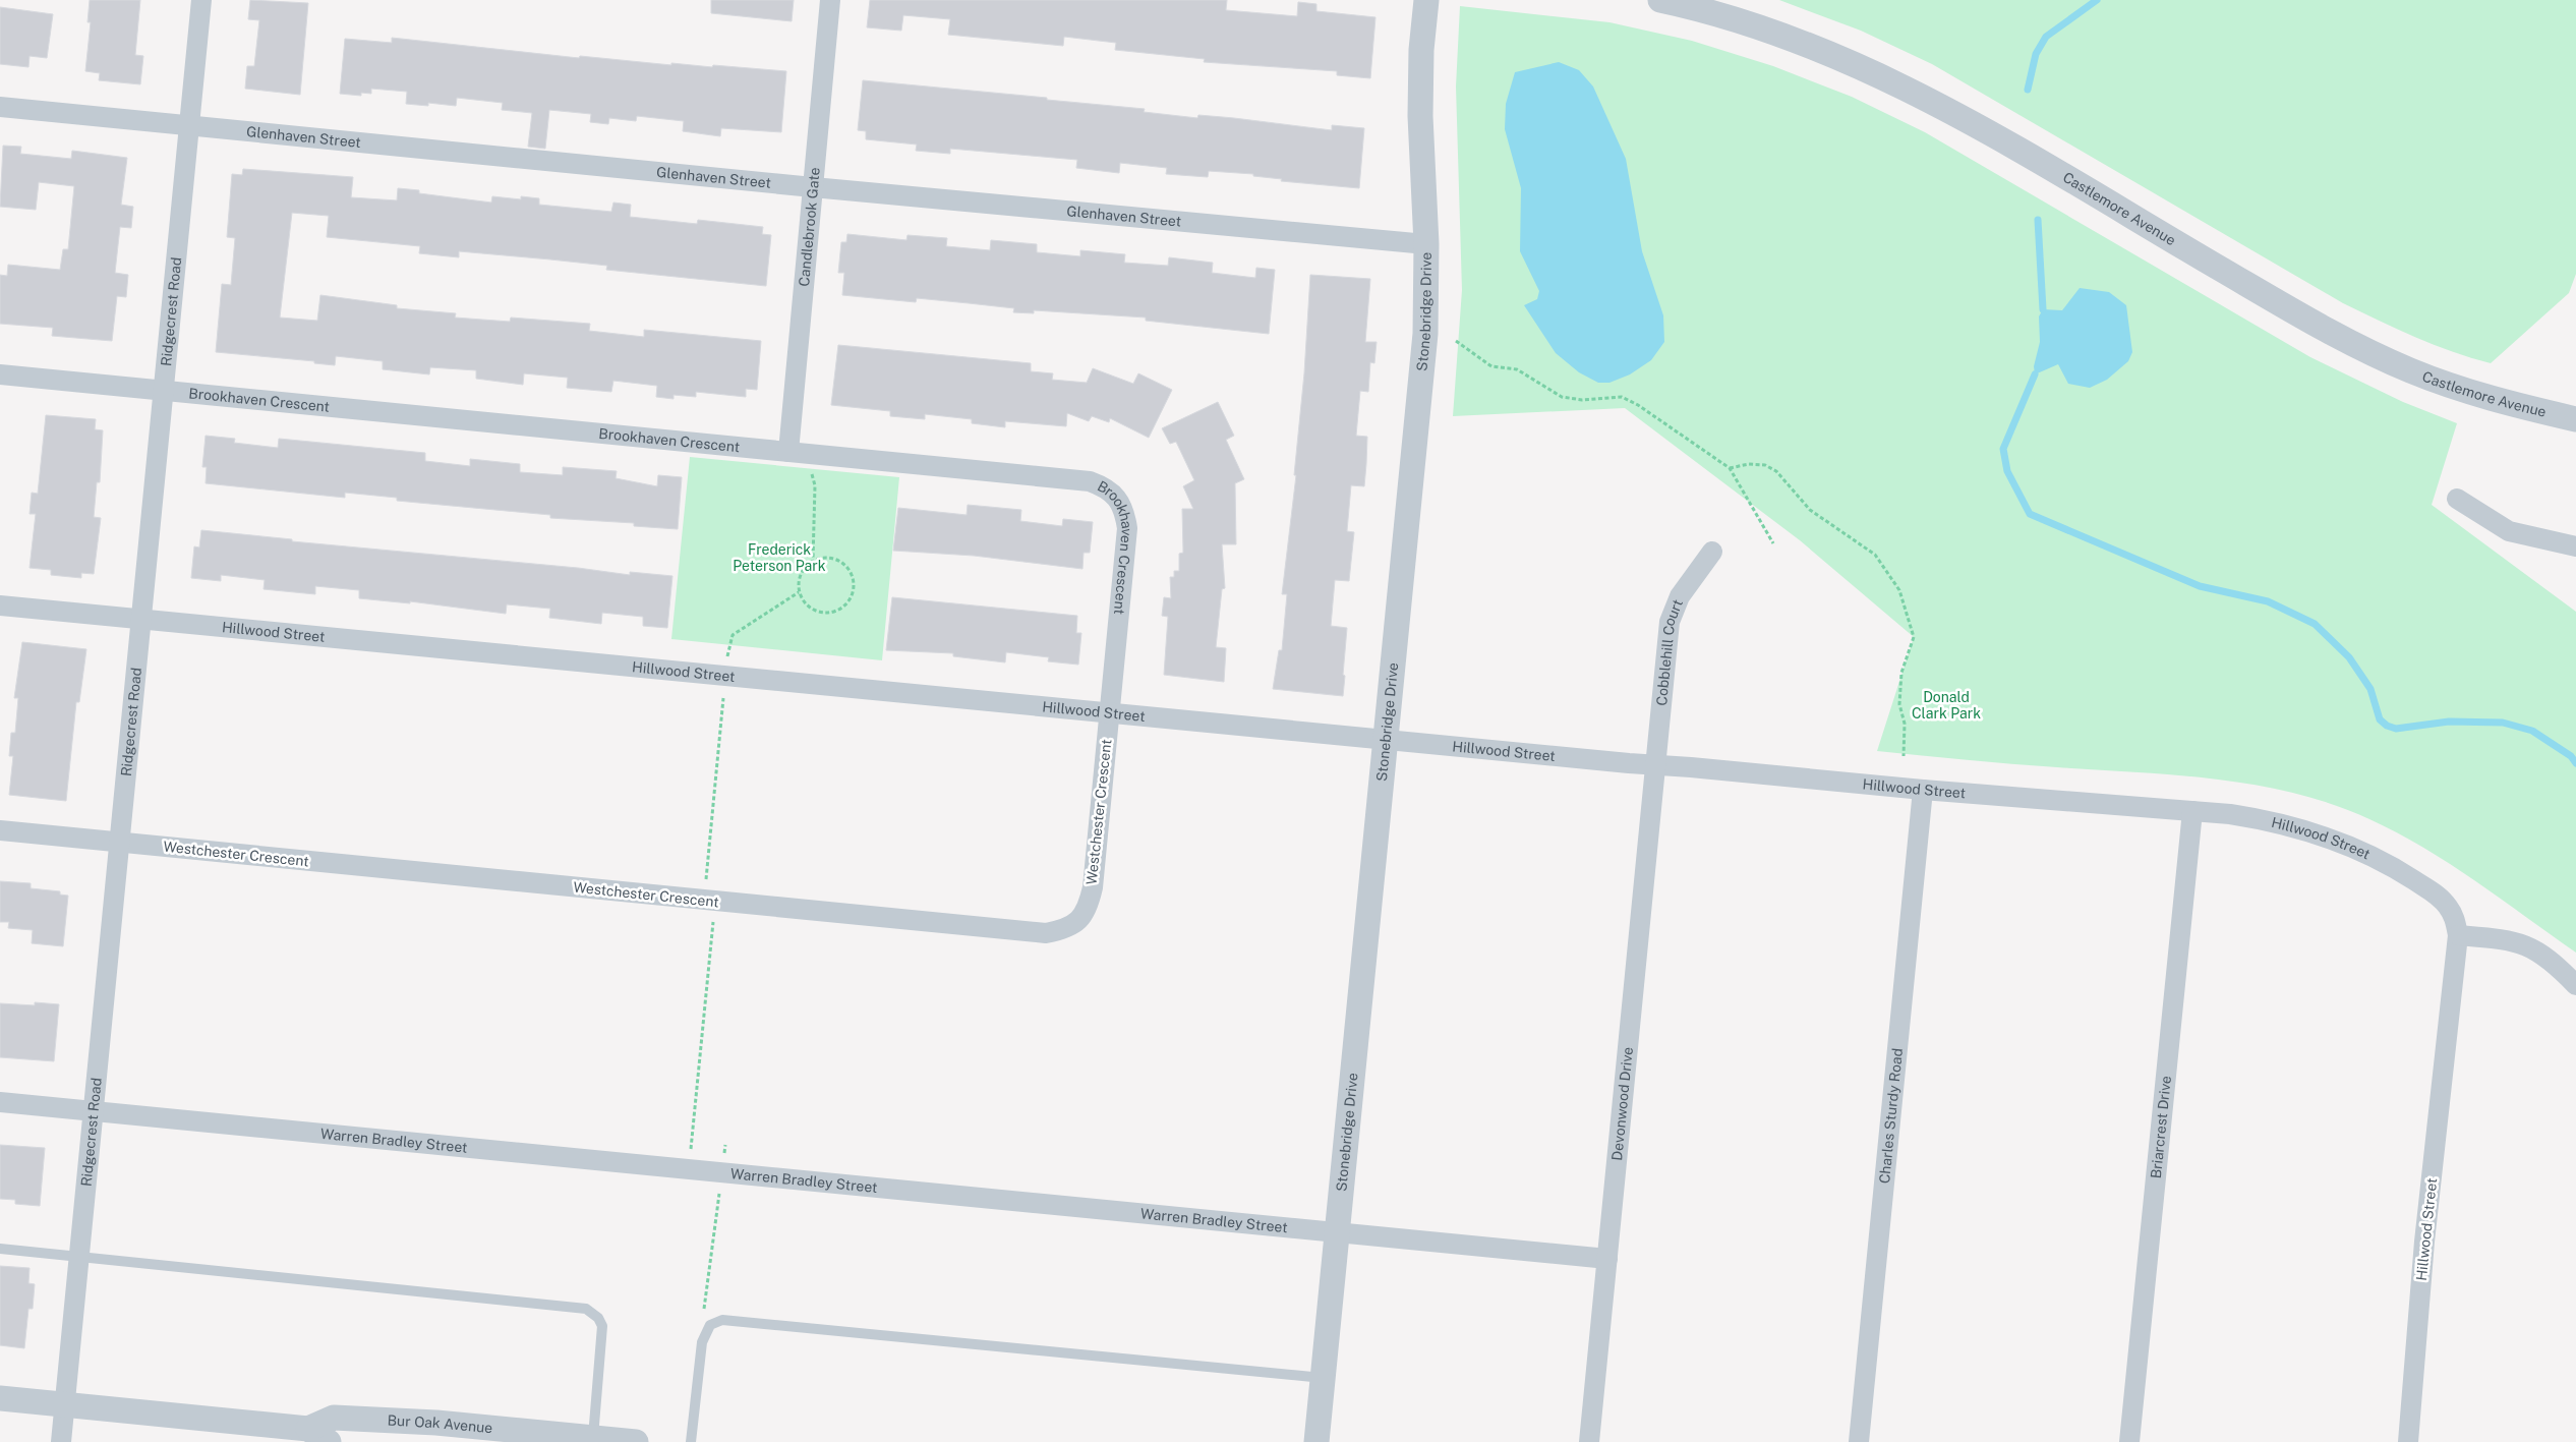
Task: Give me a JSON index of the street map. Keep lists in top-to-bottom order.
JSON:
{
  "streets": {
    "street": [
      "Glenhaven Street",
      "Castlemore Avenue",
      "Candlebrook Gate",
      "Ridgecrest Road",
      "Stonebridge Drive",
      "Brookhaven Crescent",
      "Hillwood Street",
      "Cobblehill Court",
      "Westchester Crescent",
      "Devonwood Drive",
      "Charles Sturdy Road",
      "Briarcrest Drive",
      "Warren Bradley Street",
      "Bur Oak Avenue"
    ]
  },
  "crossings": [
    ["Glenhaven Street", "Candlebrook Gate"],
    ["Glenhaven Street", "Ridgecrest Road"],
    ["Glenhaven Street", "Stonebridge Drive"],
    ["Candlebrook Gate", "Brookhaven Crescent"],
    ["Ridgecrest Road", "Brookhaven Crescent"],
    ["Ridgecrest Road", "Hillwood Street"],
    ["Ridgecrest Road", "Westchester Crescent"],
    ["Ridgecrest Road", "Warren Bradley Street"],
    ["Ridgecrest Road", "Bur Oak Avenue"],
    ["Stonebridge Drive", "Hillwood Street"],
    ["Stonebridge Drive", "Warren Bradley Street"],
    ["Brookhaven Crescent", "Hillwood Street"],
    ["Brookhaven Crescent", "Westchester Crescent"],
    ["Hillwood Street", "Cobblehill Court"],
    ["Hillwood Street", "Westchester Crescent"],
    ["Hillwood Street", "Devonwood Drive"],
    ["Hillwood Street", "Charles Sturdy Road"],
    ["Hillwood Street", "Briarcrest Drive"],
    ["Cobblehill Court", "Devonwood Drive"],
    ["Devonwood Drive", "Warren Bradley Street"]
  ],
  "parks": ["Frederick Peterson Park", "Donald Clark Park"]
}
